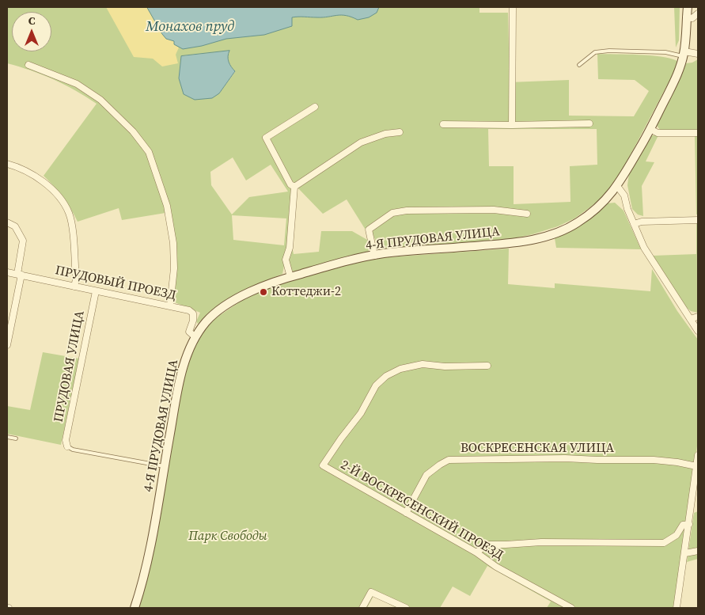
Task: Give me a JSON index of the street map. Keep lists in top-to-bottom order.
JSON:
{
  "streets": {
    "main road": ["4-Я ПРУДОВАЯ УЛИЦА"],
    "street": [
      "ПРУДОВЫЙ ПРОЕЗД",
      "ПРУДОВАЯ УЛИЦА",
      "ВОСКРЕСЕНСКАЯ УЛИЦА",
      "2-Й ВОСКРЕСЕНСКИЙ ПРОЕЗД"
    ]
  },
  "crossings": [
    ["4-Я ПРУДОВАЯ УЛИЦА", "ПРУДОВЫЙ ПРОЕЗД"],
    ["ПРУДОВЫЙ ПРОЕЗД", "ПРУДОВАЯ УЛИЦА"],
    ["ВОСКРЕСЕНСКАЯ УЛИЦА", "2-Й ВОСКРЕСЕНСКИЙ ПРОЕЗД"]
  ],
  "water": ["Монахов пруд"],
  "parks": ["Парк Свободы"],
  "places": ["Коттеджи-2"],
  "north": "top"
}
